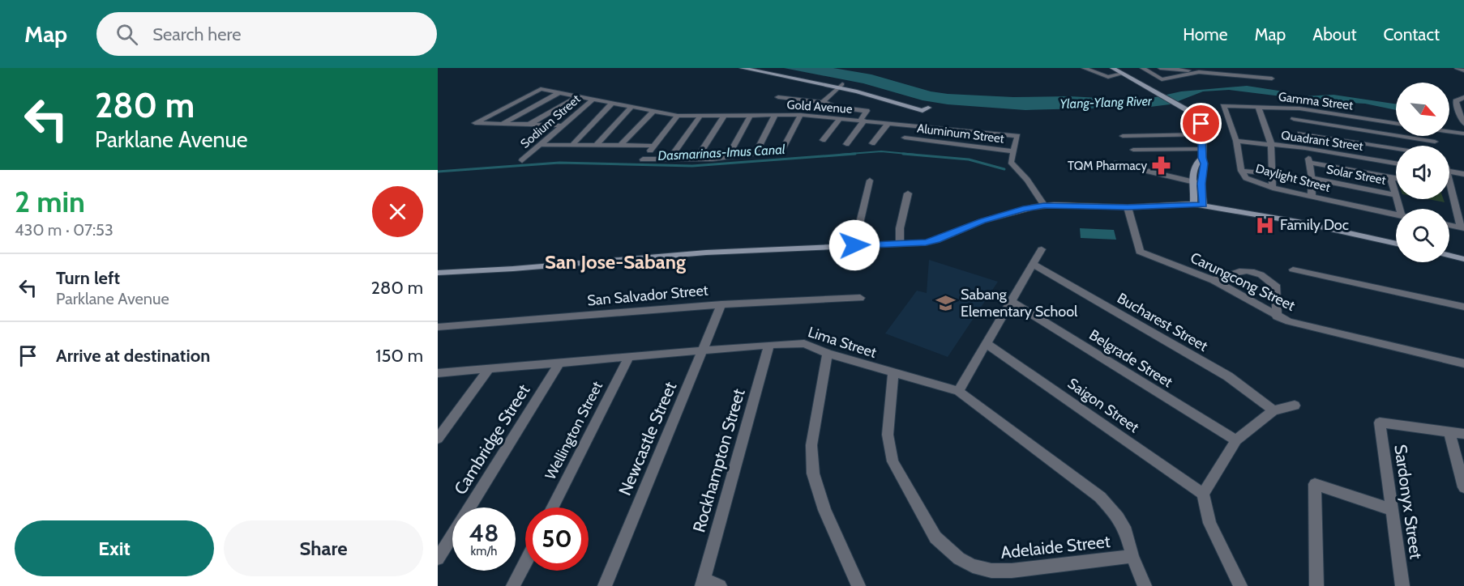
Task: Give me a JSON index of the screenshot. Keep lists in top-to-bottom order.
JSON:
{
  "streets": {
    "street": [
      "Gamma Street",
      "Gold Avenue",
      "Sodium Street",
      "Aluminum Street",
      "Quadrant Street",
      "Solar Street",
      "Daylight Street",
      "Carungcong Street",
      "San Salvador Street",
      "Bucharest Street",
      "Lima Street",
      "Belgrade Street",
      "Saigon Street",
      "Wellington Street",
      "Newcastle Street",
      "Cambridge Street",
      "Rockhampton Street",
      "Sardonyx Street",
      "Adelaide Street"
    ]
  },
  "crossings": [
    ["Gamma Street", "Daylight Street"],
    ["Gold Avenue", "Sodium Street"],
    ["Gold Avenue", "Aluminum Street"],
    ["Quadrant Street", "Daylight Street"],
    ["San Salvador Street", "Newcastle Street"],
    ["Lima Street", "Wellington Street"],
    ["Lima Street", "Newcastle Street"],
    ["Lima Street", "Cambridge Street"],
    ["Lima Street", "Rockhampton Street"],
    ["Lima Street", "Adelaide Street"]
  ],
  "districts": ["San Jose-Sabang"],
  "water": ["Ylang-Ylang River", "Dasmarinas-Imus Canal"],
  "places": {
    "pharmacy": ["TQM Pharmacy"],
    "hospital": ["Family Doc"],
    "school or university": ["Sabang Elementary School"]
  },
  "north": "bottom right",
  "page": {
    "header": "Map",
    "search": "Search here",
    "nav": [
      "Home",
      "Map",
      "About",
      "Contact"
    ],
    "turn": ["280 m", "Parklane Avenue"],
    "heading": ["2 min", "430 m · 07:53"],
    "list": [
      {
        "name": "Turn left",
        "note": "Parklane Avenue",
        "value": "280 m"
      },
      {
        "name": "Arrive at destination",
        "value": "150 m"
      }
    ],
    "speed": "48 km/h",
    "limit": "50",
    "buttons": ["Exit", "Share"]
  }
}
